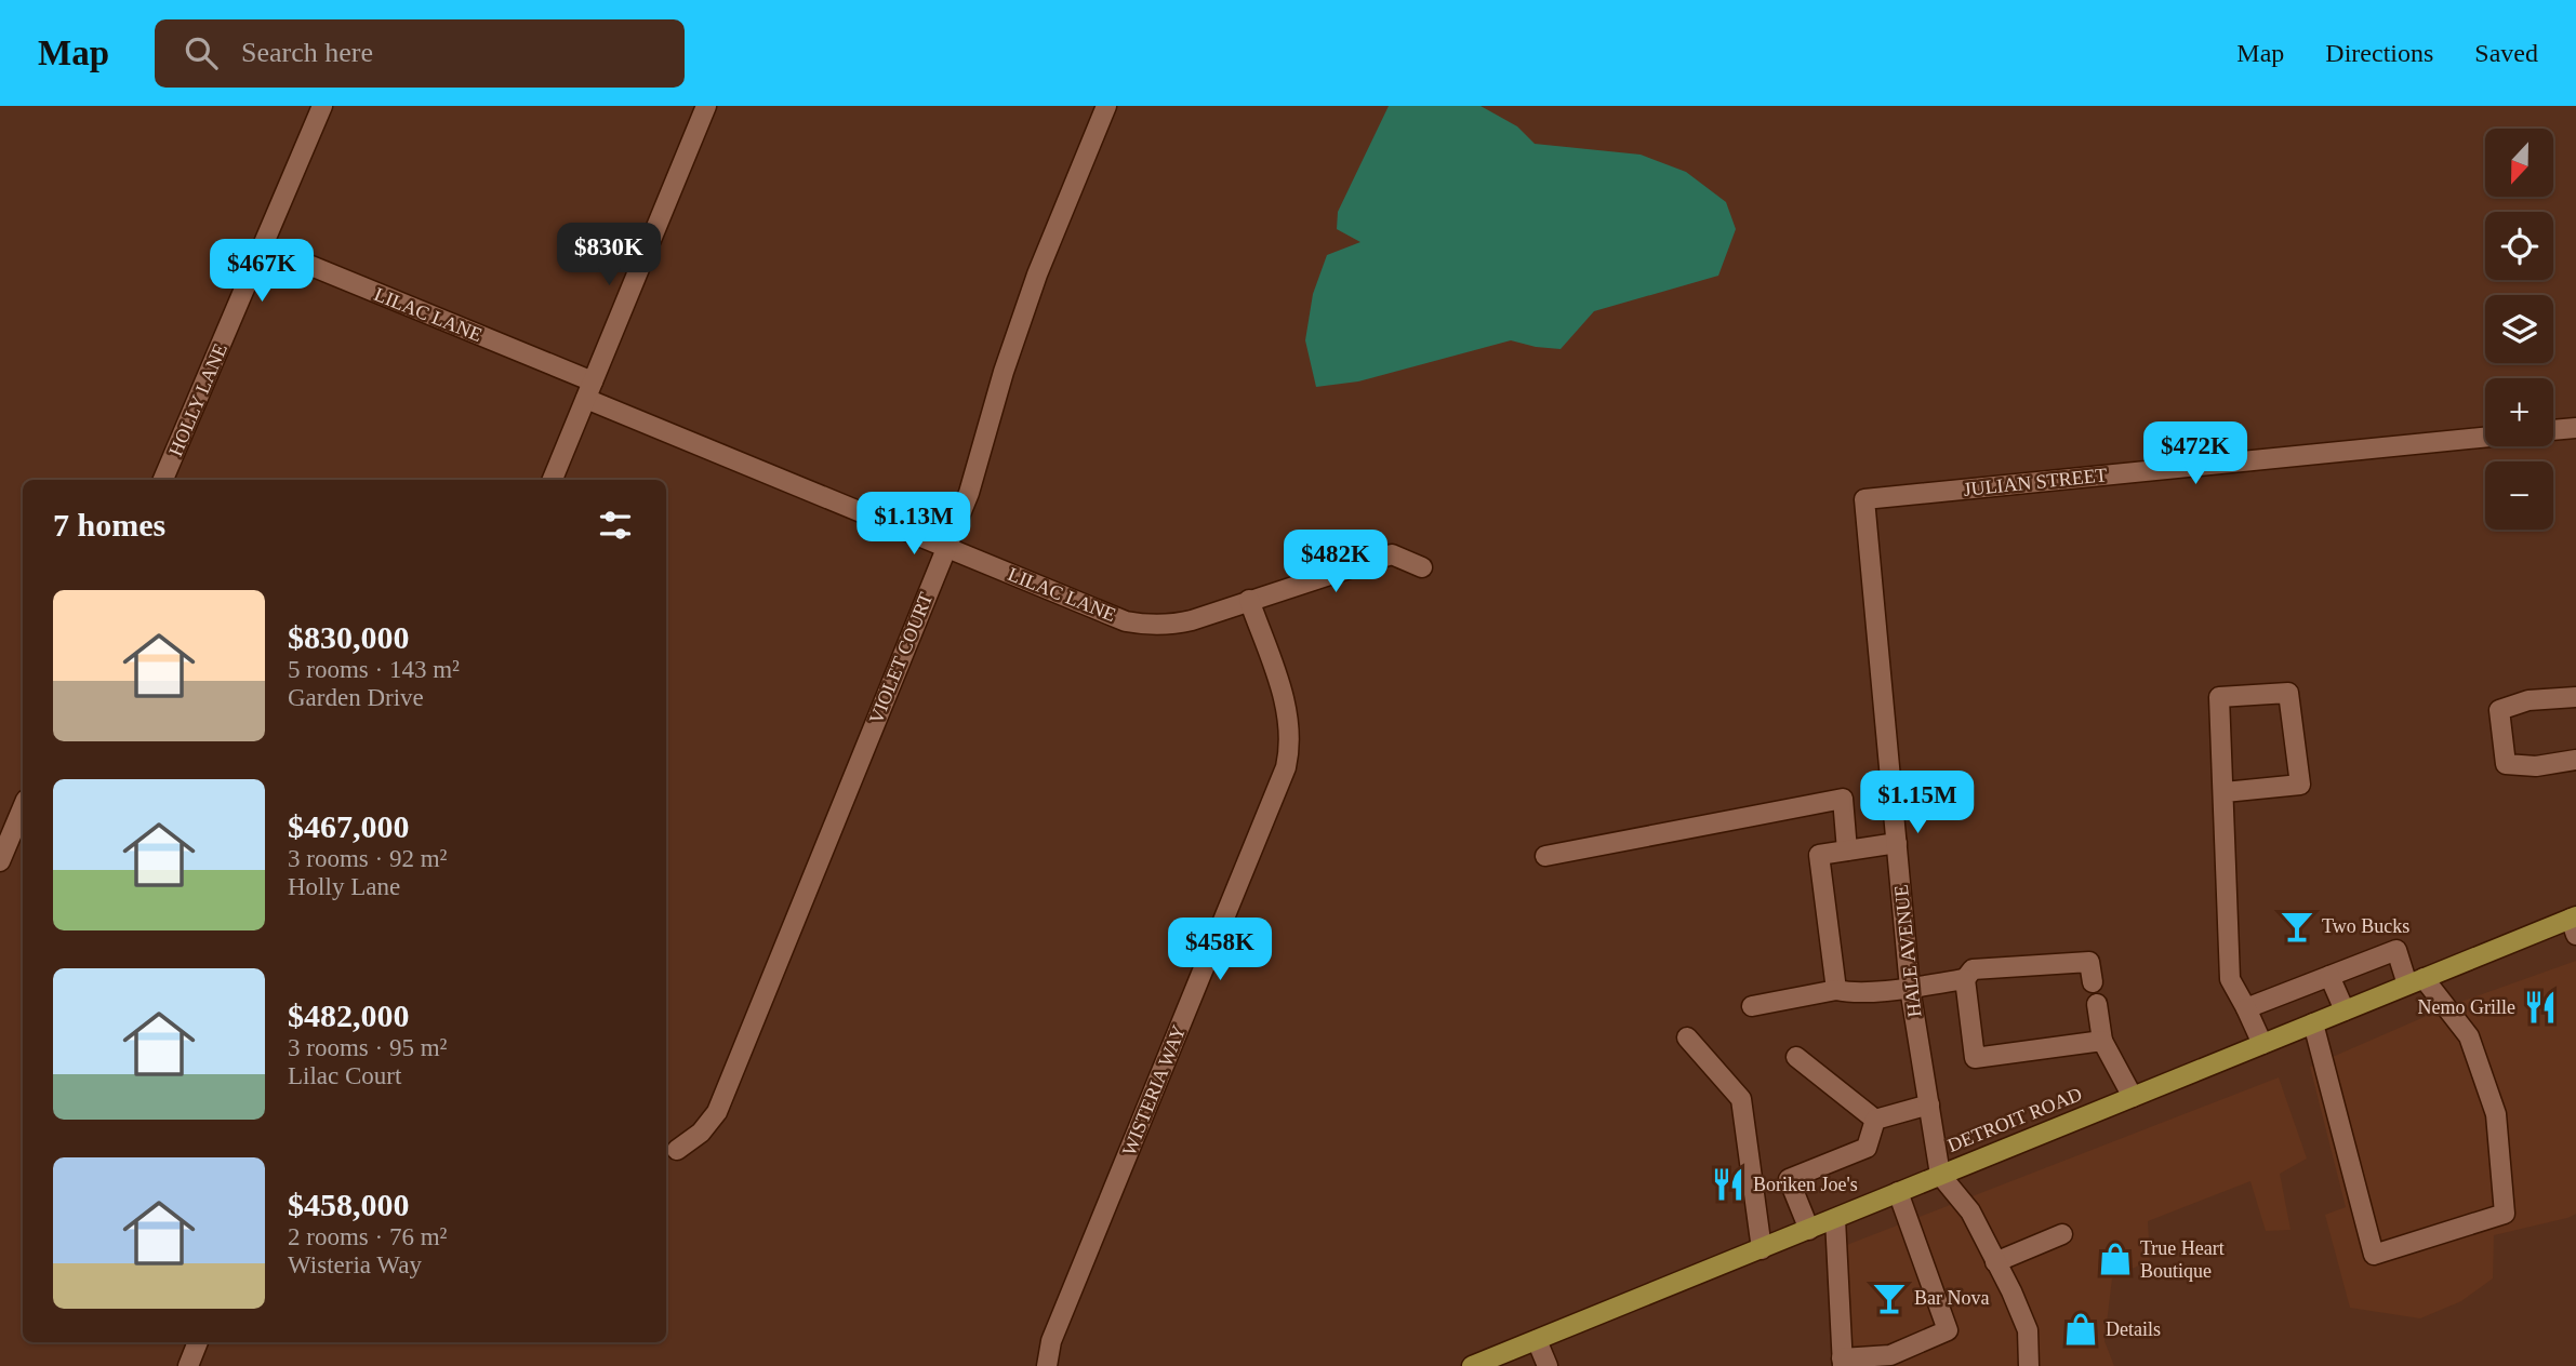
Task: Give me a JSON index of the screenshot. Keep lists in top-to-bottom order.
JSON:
{
  "streets": {
    "main road": ["DETROIT ROAD"],
    "street": [
      "LILAC LANE",
      "HOLLY LANE",
      "JULIAN STREET",
      "VIOLET COURT",
      "HALE AVENUE",
      "WISTERIA WAY"
    ]
  },
  "crossings": [
    ["LILAC LANE", "HOLLY LANE"],
    ["LILAC LANE", "VIOLET COURT"],
    ["LILAC LANE", "WISTERIA WAY"],
    ["JULIAN STREET", "HALE AVENUE"],
    ["HALE AVENUE", "DETROIT ROAD"]
  ],
  "places": {
    "bar": ["Two Bucks", "Bar Nova"],
    "restaurant": ["Nemo Grille", "Boriken Joe's"],
    "shop": ["True Heart Boutique", "Details"]
  },
  "north": "bottom",
  "page": {
    "header": "Map",
    "search": "Search here",
    "nav": ["Map", "Directions", "Saved"],
    "map_buttons": ["+", "−"],
    "price": [
      "$830K",
      "$467K",
      "$472K",
      "$1.13M",
      "$482K",
      "$1.15M",
      "$458K"
    ],
    "heading": "7 homes",
    "list": [
      {
        "name": "$830,000",
        "note": "5 rooms · 143 m² · Garden Drive"
      },
      {
        "name": "$467,000",
        "note": "3 rooms · 92 m² · Holly Lane"
      },
      {
        "name": "$482,000",
        "note": "3 rooms · 95 m² · Lilac Court"
      },
      {
        "name": "$458,000",
        "note": "2 rooms · 76 m² · Wisteria Way"
      }
    ]
  }
}
